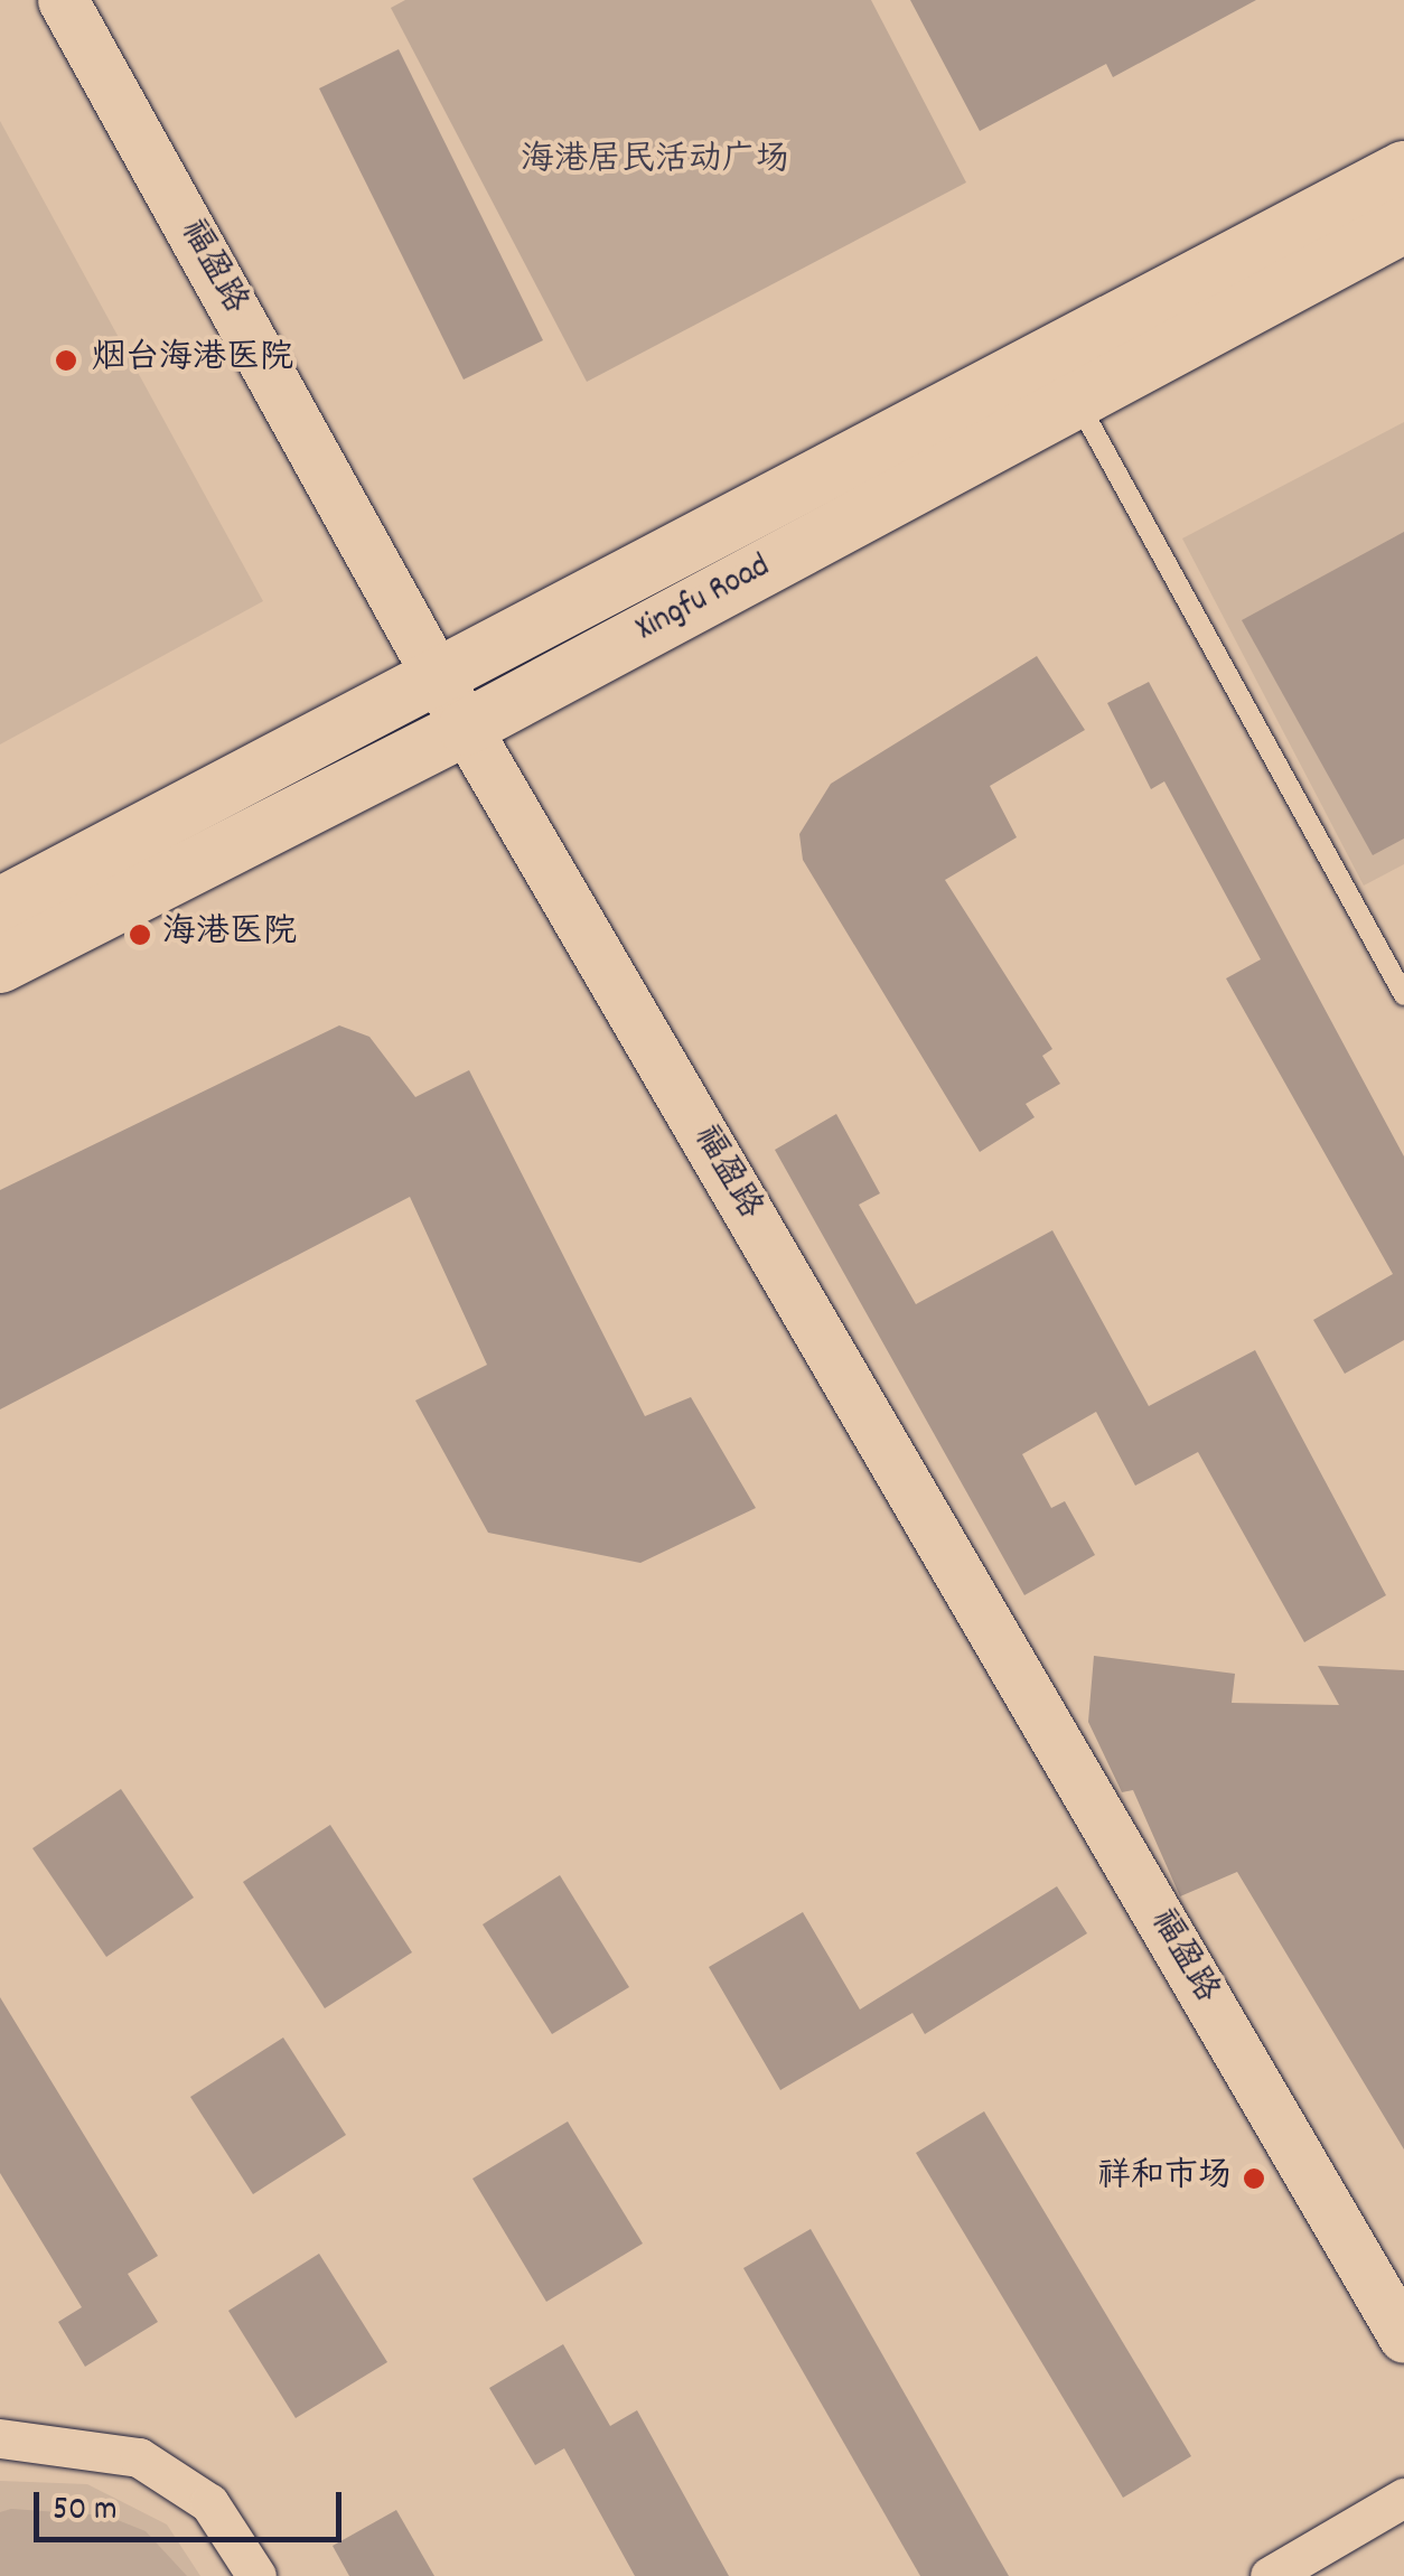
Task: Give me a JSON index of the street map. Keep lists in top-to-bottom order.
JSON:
{
  "streets": {
    "main road": ["Xingfu Road"],
    "street": ["福盈路"]
  },
  "crossings": [
    ["福盈路", "Xingfu Road"]
  ],
  "parks": ["海港居民活动广场"],
  "places": ["烟台海港医院", "海港医院", "祥和市场"],
  "scale_bar": "50 m"
}
